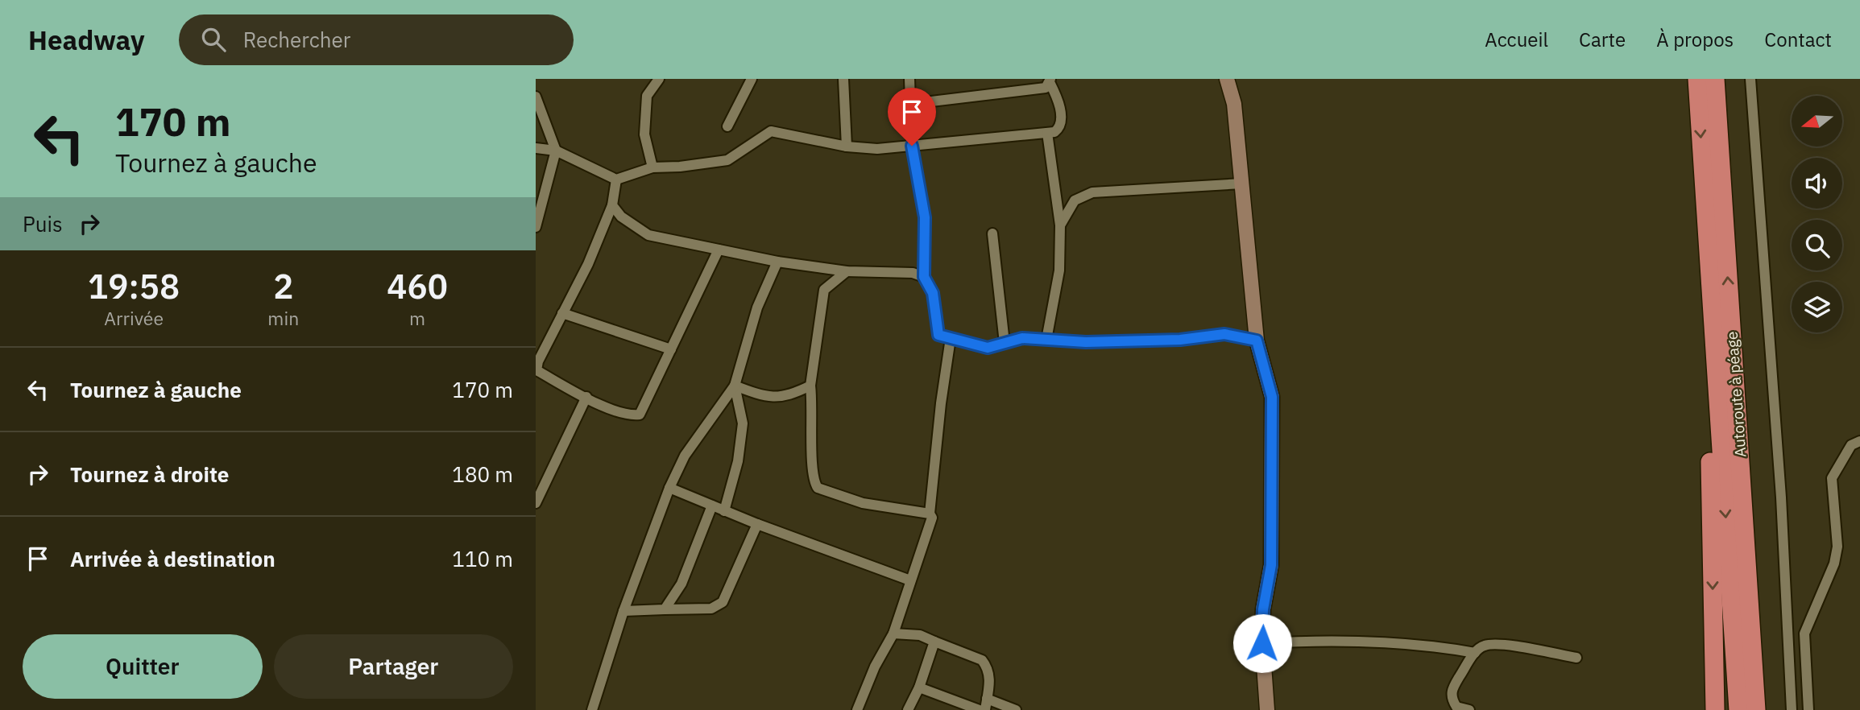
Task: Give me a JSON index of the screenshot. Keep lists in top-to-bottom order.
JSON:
{
  "streets": {
    "highway": ["Autoroute à péage"]
  },
  "north": "left",
  "page": {
    "header": "Headway",
    "search": "Rechercher",
    "nav": [
      "Accueil",
      "Carte",
      "À propos",
      "Contact"
    ],
    "turn": ["170 m", "Tournez à gauche"],
    "then": "Puis",
    "eta": [
      "19:58",
      "Arrivée",
      "2",
      "min",
      "460",
      "m"
    ],
    "list": [
      {
        "name": "Tournez à gauche",
        "value": "170 m"
      },
      {
        "name": "Tournez à droite",
        "value": "180 m"
      },
      {
        "name": "Arrivée à destination",
        "value": "110 m"
      }
    ],
    "buttons": ["Quitter", "Partager"]
  }
}
